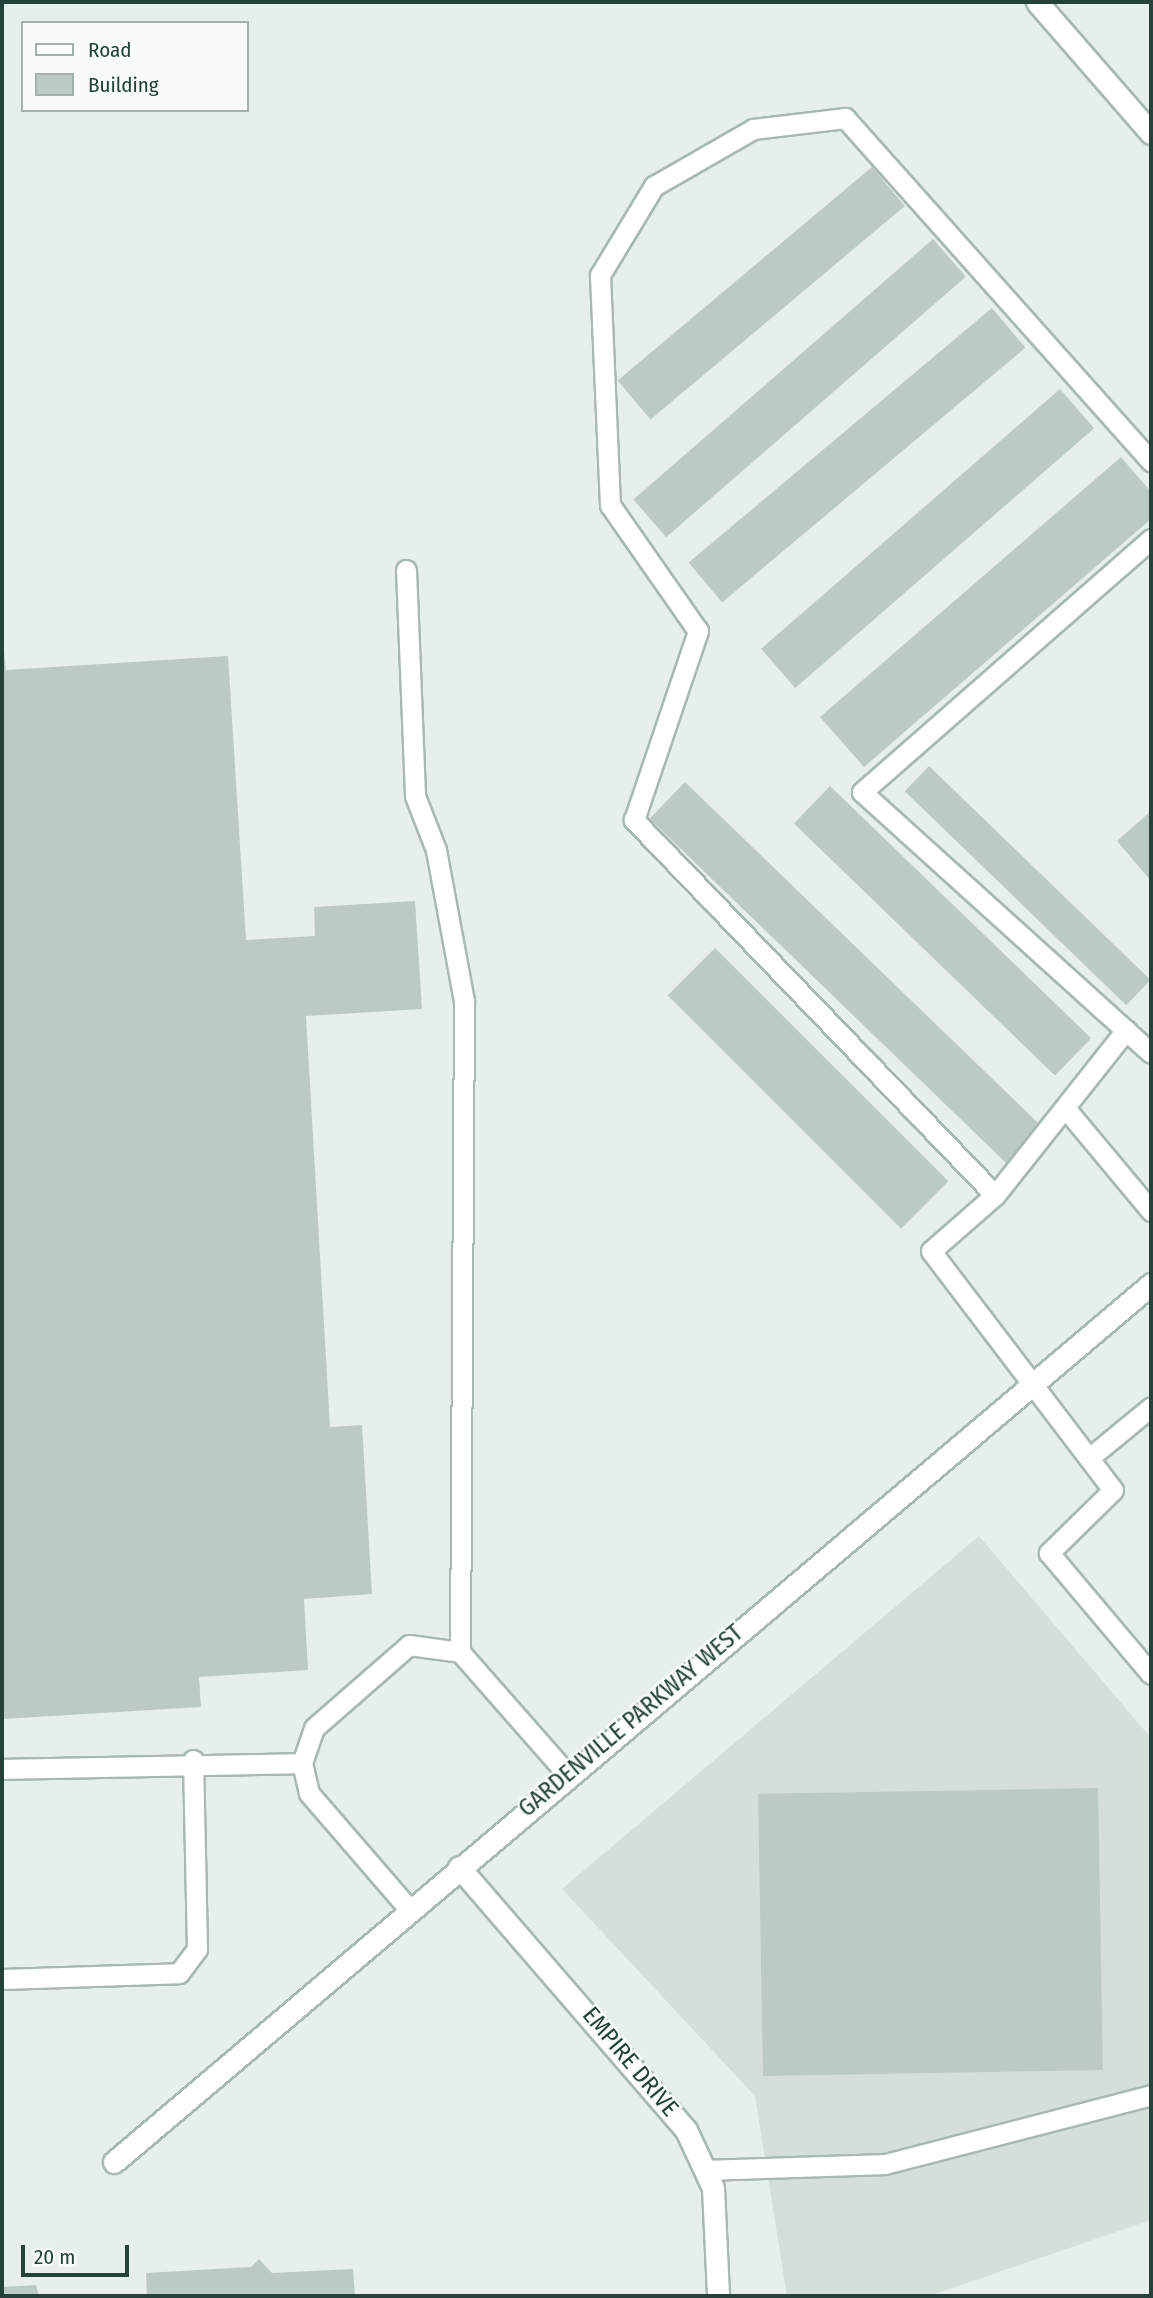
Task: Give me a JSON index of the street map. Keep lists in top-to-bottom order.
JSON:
{
  "streets": {
    "street": ["GARDENVILLE PARKWAY WEST", "EMPIRE DRIVE"]
  },
  "crossings": [
    ["GARDENVILLE PARKWAY WEST", "EMPIRE DRIVE"]
  ],
  "legend": ["Road", "Building"],
  "scale_bar": "20 m"
}
